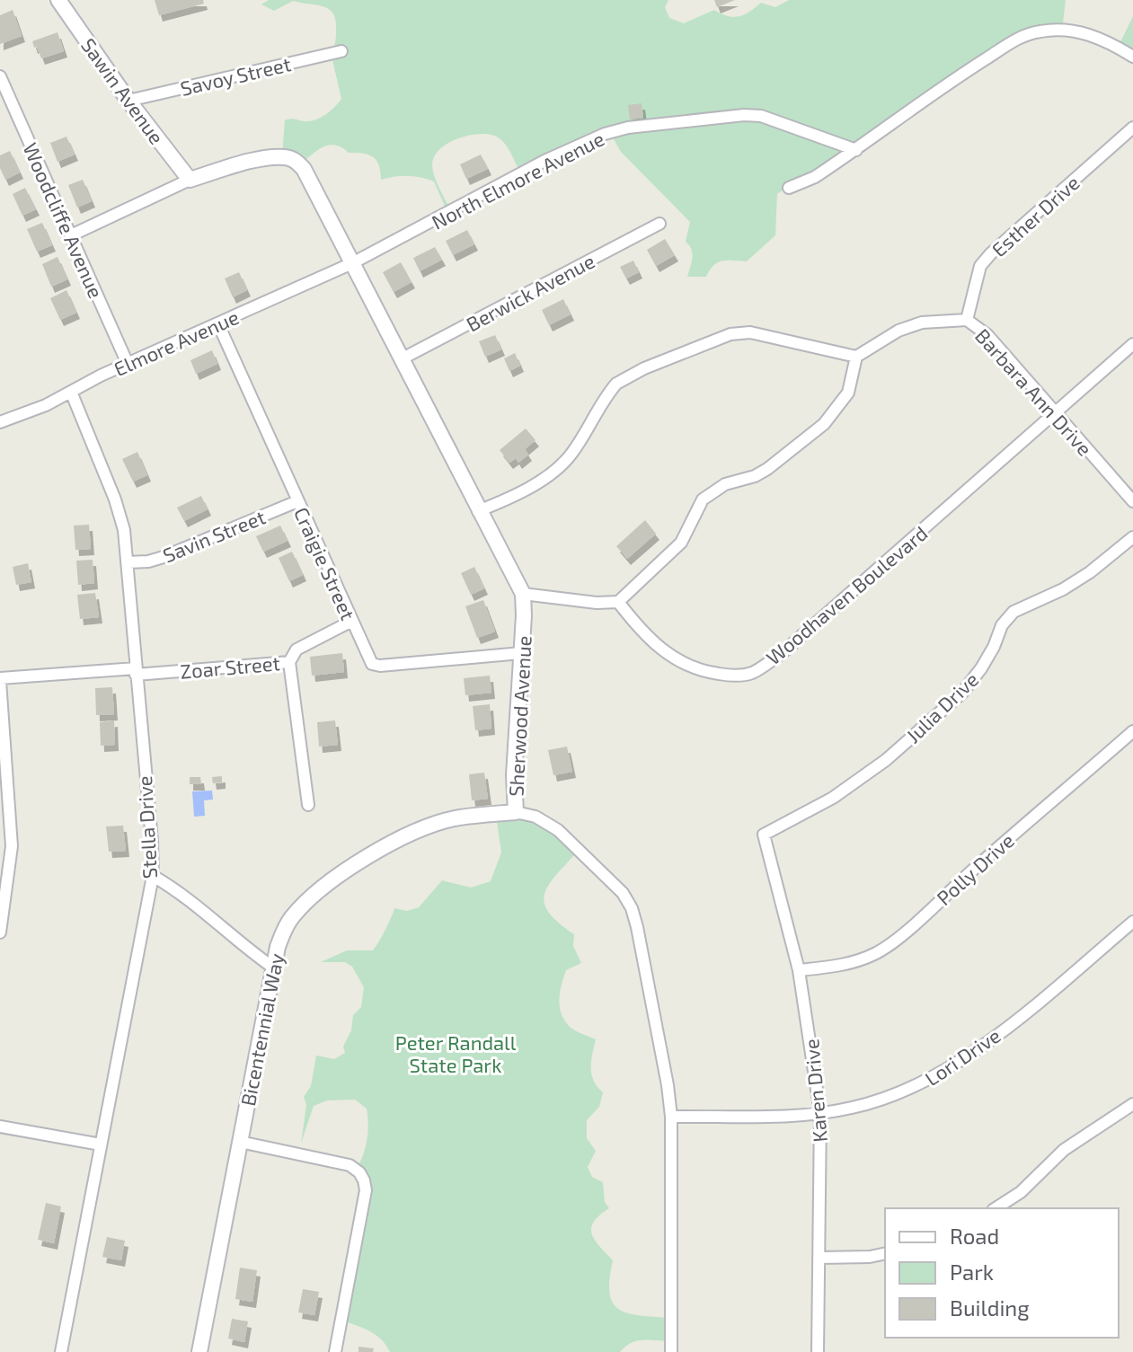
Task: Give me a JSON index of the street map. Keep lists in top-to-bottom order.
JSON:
{
  "streets": {
    "street": [
      "Savoy Street",
      "Sawin Avenue",
      "North Elmore Avenue",
      "Esther Drive",
      "Woodcliffe Avenue",
      "Berwick Avenue",
      "Elmore Avenue",
      "Barbara Ann Drive",
      "Savin Street",
      "Craigie Street",
      "Woodhaven Boulevard",
      "Zoar Street",
      "Julia Drive",
      "Sherwood Avenue",
      "Stella Drive",
      "Polly Drive",
      "Bicentennial Way",
      "Lori Drive",
      "Karen Drive"
    ]
  },
  "crossings": [
    ["Savoy Street", "Sawin Avenue"],
    ["North Elmore Avenue", "Elmore Avenue"],
    ["Esther Drive", "Barbara Ann Drive"],
    ["Woodcliffe Avenue", "Elmore Avenue"],
    ["Elmore Avenue", "Craigie Street"],
    ["Elmore Avenue", "Stella Drive"],
    ["Barbara Ann Drive", "Woodhaven Boulevard"],
    ["Savin Street", "Craigie Street"],
    ["Savin Street", "Stella Drive"],
    ["Craigie Street", "Zoar Street"],
    ["Craigie Street", "Sherwood Avenue"],
    ["Zoar Street", "Stella Drive"],
    ["Julia Drive", "Karen Drive"],
    ["Sherwood Avenue", "Bicentennial Way"],
    ["Sherwood Avenue", "Lori Drive"],
    ["Polly Drive", "Karen Drive"],
    ["Lori Drive", "Karen Drive"]
  ],
  "parks": ["Peter Randall State Park"],
  "legend": ["Road", "Park", "Building"]
}
